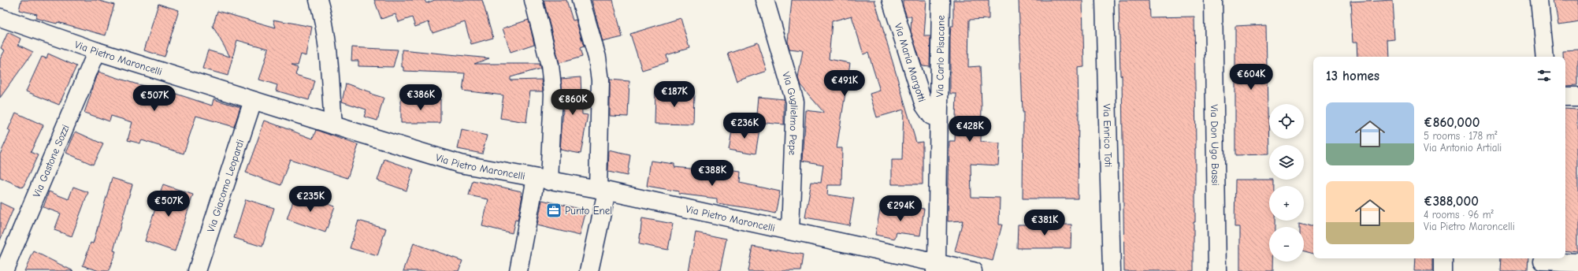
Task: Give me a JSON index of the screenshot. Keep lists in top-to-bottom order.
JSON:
{
  "streets": {
    "street": [
      "Via Carlo Pisacane",
      "Via Pietro Maroncelli",
      "Via Maria Margotti",
      "Via Guglielmo Pepe",
      "Via Enrico Toti",
      "Via Don Ugo Bassi",
      "Via Gastone Sozzi",
      "Via Giacomo Leopardi"
    ]
  },
  "crossings": [
    ["Via Carlo Pisacane", "Via Pietro Maroncelli"],
    ["Via Carlo Pisacane", "Via Maria Margotti"],
    ["Via Pietro Maroncelli", "Via Guglielmo Pepe"],
    ["Via Pietro Maroncelli", "Via Gastone Sozzi"],
    ["Via Pietro Maroncelli", "Via Giacomo Leopardi"]
  ],
  "places": {
    "office": ["Punto Enel"]
  },
  "page": {
    "heading": "13 homes",
    "price": [
      "€604K",
      "€491K",
      "€187K",
      "€386K",
      "€507K",
      "€860K",
      "€236K",
      "€428K",
      "€388K",
      "€235K",
      "€507K",
      "€294K",
      "€381K"
    ],
    "list": [
      {
        "name": "€860,000",
        "note": "5 rooms · 178 m² · Via Antonio Artiali"
      },
      {
        "name": "€388,000",
        "note": "4 rooms · 96 m² · Via Pietro Maroncelli"
      }
    ],
    "map_buttons": ["+", "−"]
  }
}
